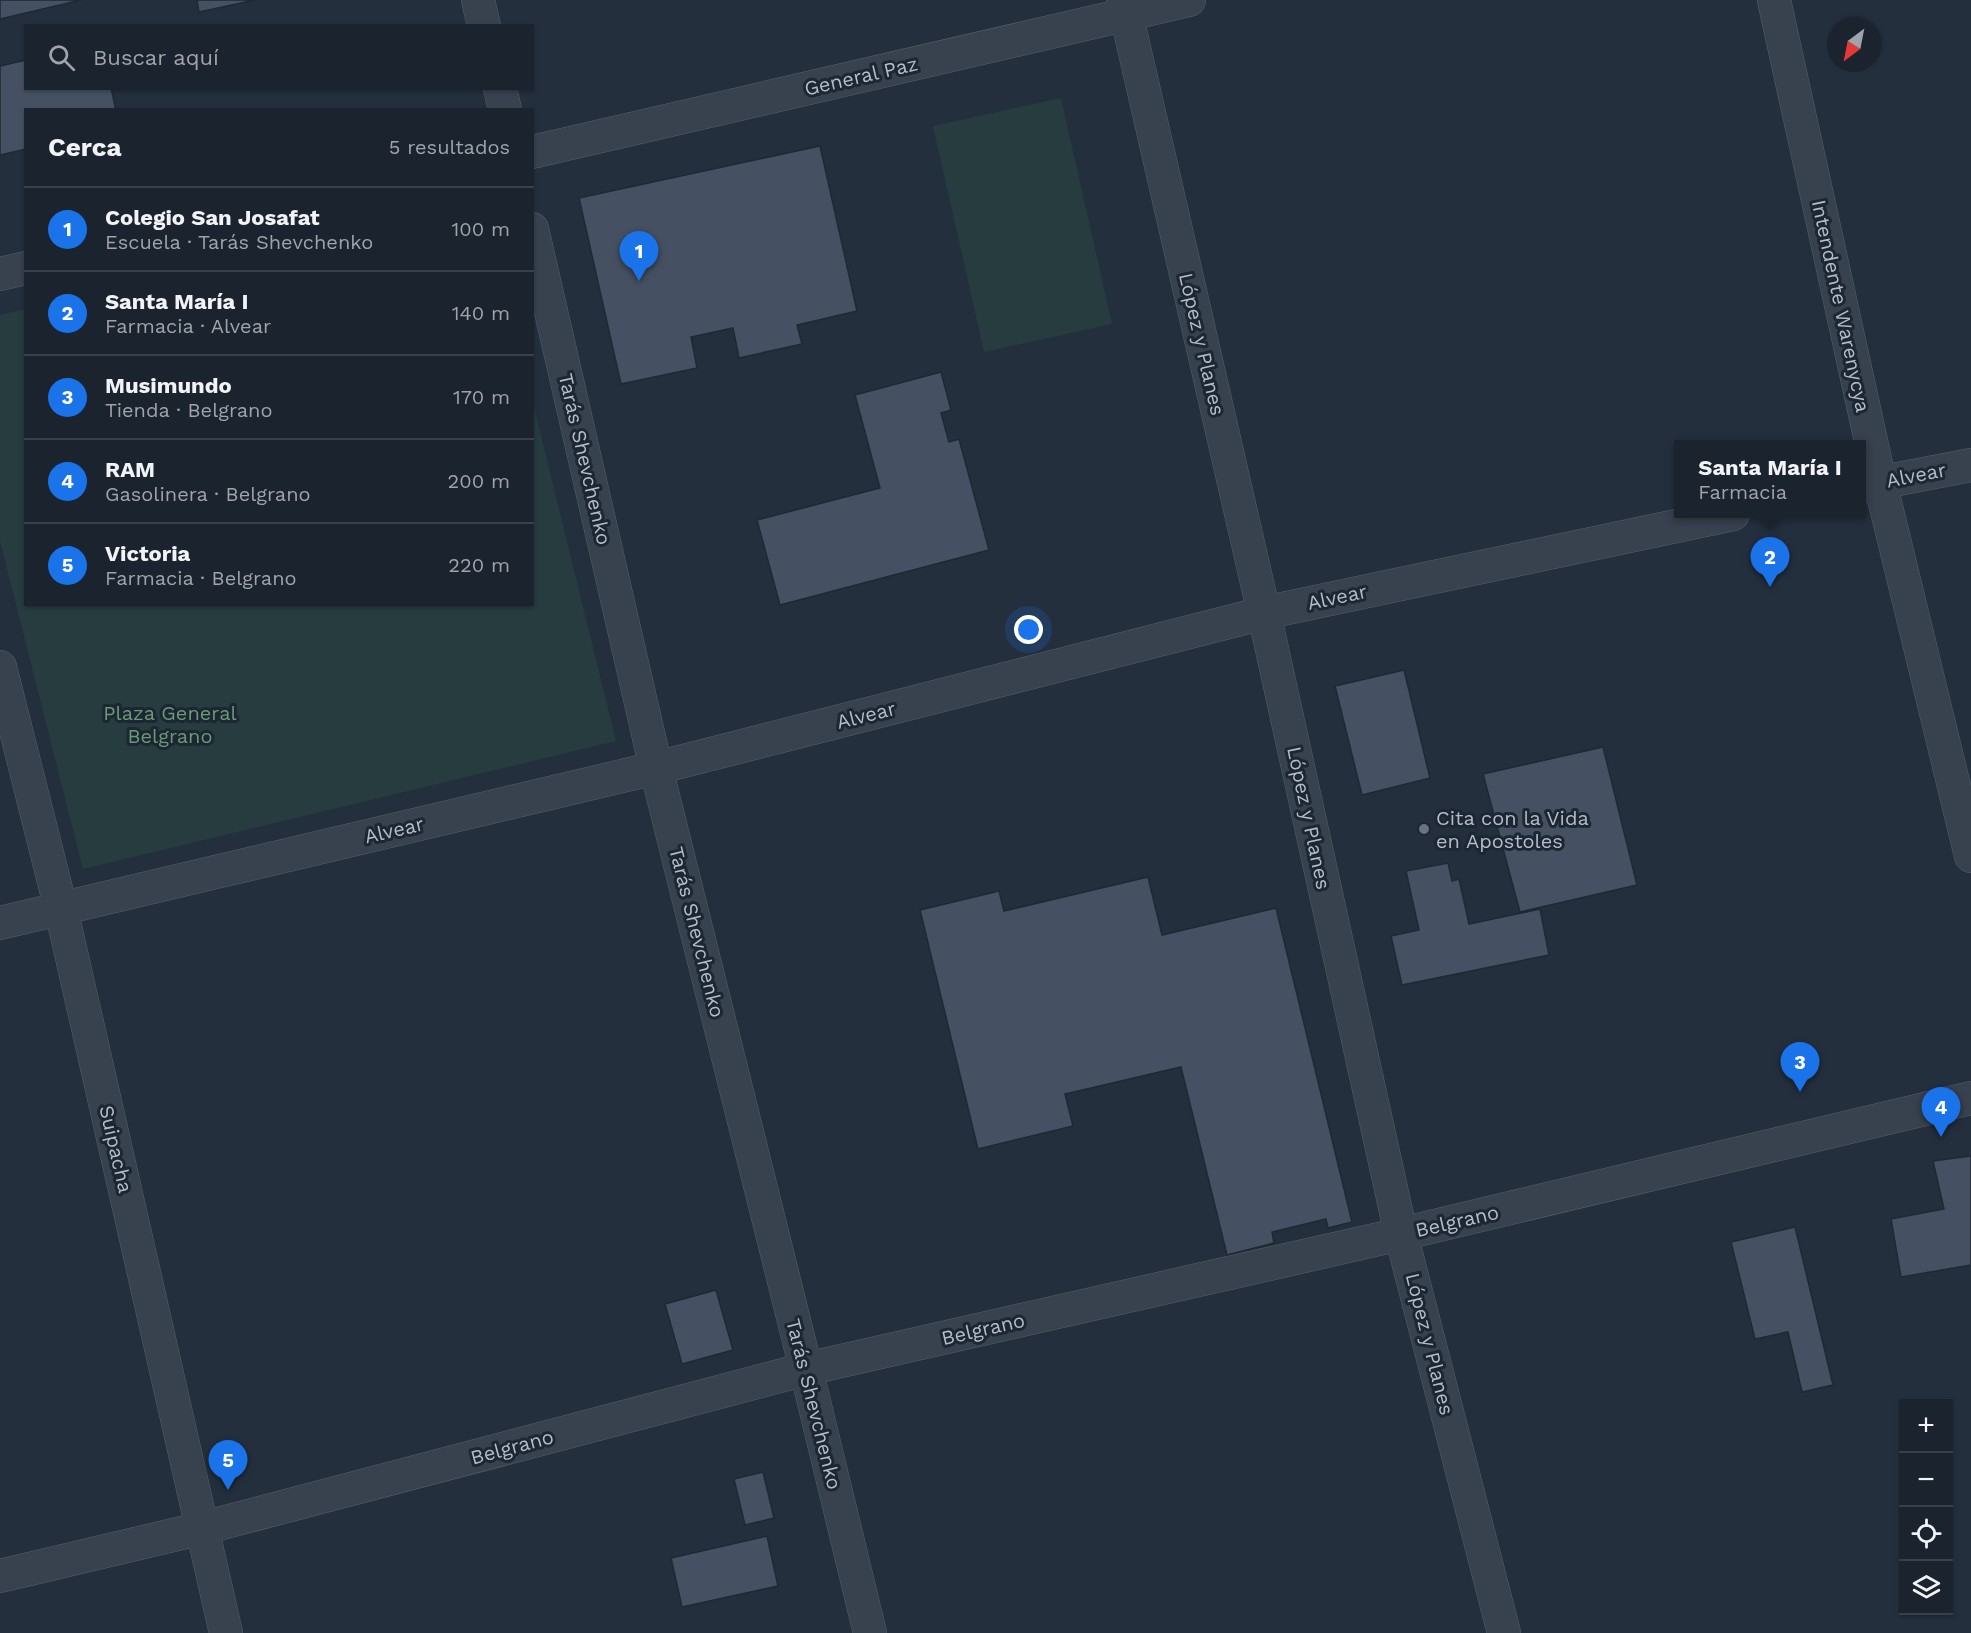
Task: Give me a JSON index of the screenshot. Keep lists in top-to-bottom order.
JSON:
{
  "streets": {
    "street": [
      "General Paz",
      "Intendente Warenycya",
      "López y Planes",
      "Tarás Shevchenko",
      "Alvear",
      "Suipacha",
      "Belgrano"
    ]
  },
  "crossings": [
    ["General Paz", "López y Planes"],
    ["Intendente Warenycya", "Alvear"],
    ["López y Planes", "Alvear"],
    ["López y Planes", "Belgrano"],
    ["Tarás Shevchenko", "Alvear"],
    ["Tarás Shevchenko", "Belgrano"],
    ["Alvear", "Suipacha"],
    ["Suipacha", "Belgrano"]
  ],
  "parks": ["Plaza General Belgrano"],
  "places": ["Cita con la Vida en Apostoles"],
  "north": "bottom left",
  "page": {
    "search": "Buscar aquí",
    "heading": ["Cerca", "5 resultados"],
    "list": [
      {
        "mark": "1",
        "name": "Colegio San Josafat",
        "note": "Escuela · Tarás Shevchenko",
        "value": "100 m"
      },
      {
        "mark": "2",
        "name": "Santa María I",
        "note": "Farmacia · Alvear",
        "value": "140 m"
      },
      {
        "mark": "3",
        "name": "Musimundo",
        "note": "Tienda · Belgrano",
        "value": "170 m"
      },
      {
        "mark": "4",
        "name": "RAM",
        "note": "Gasolinera · Belgrano",
        "value": "200 m"
      },
      {
        "mark": "5",
        "name": "Victoria",
        "note": "Farmacia · Belgrano",
        "value": "220 m"
      }
    ],
    "pins": [
      "1",
      "2",
      "3",
      "4",
      "5"
    ],
    "popup": ["Santa María I", "Farmacia"],
    "map_buttons": ["+", "−"]
  }
}
